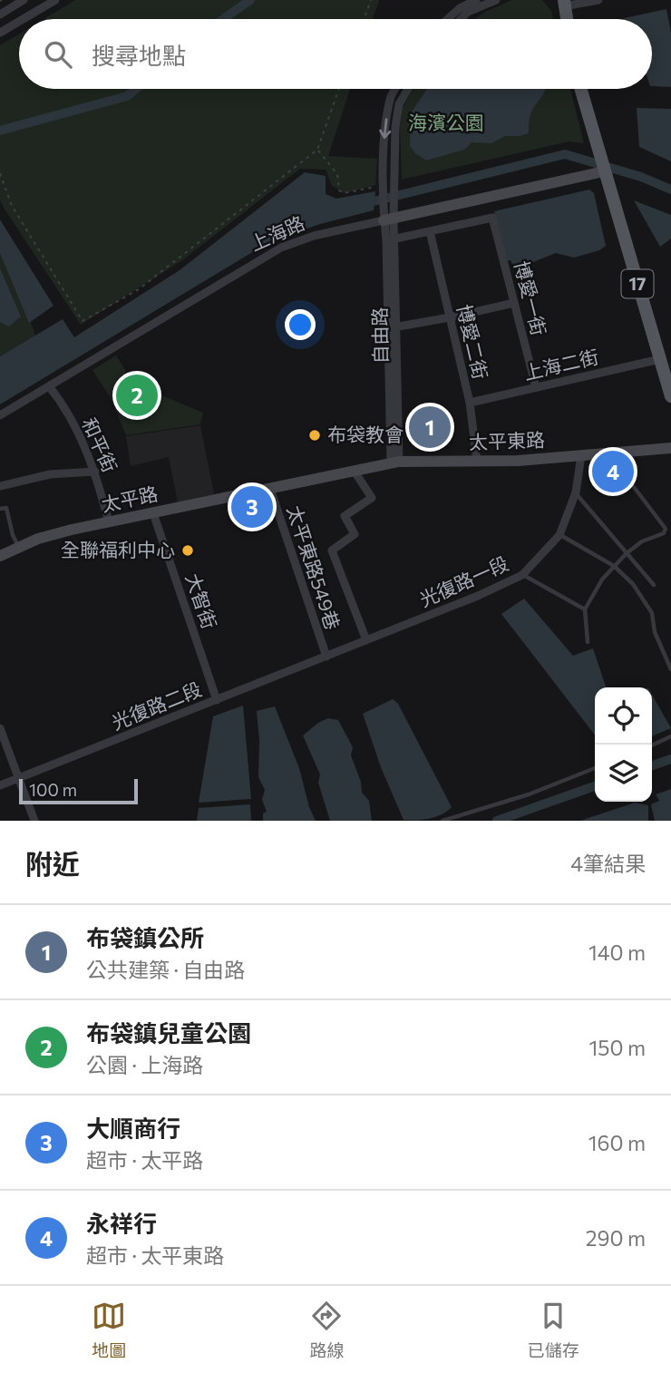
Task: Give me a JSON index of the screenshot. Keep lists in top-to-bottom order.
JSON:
{
  "streets": {
    "main road": [
      "上海路",
      "17",
      "太平東路",
      "太平路"
    ],
    "street": [
      "博愛一街",
      "自由路",
      "博愛二街",
      "上海二街",
      "和平街",
      "太平東路549巷",
      "光復路一段",
      "大智街",
      "光復路二段"
    ]
  },
  "crossings": [
    ["上海路", "17"],
    ["上海路", "自由路"],
    ["上海路", "和平街"],
    ["17", "上海二街"],
    ["博愛一街", "博愛二街"],
    ["博愛一街", "上海二街"],
    ["自由路", "太平東路"],
    ["博愛二街", "上海二街"],
    ["博愛二街", "太平東路"],
    ["太平東路", "太平路"],
    ["太平東路", "太平東路549巷"],
    ["太平東路", "光復路一段"],
    ["和平街", "太平路"],
    ["太平路", "太平東路549巷"],
    ["太平路", "大智街"],
    ["太平東路549巷", "光復路一段"],
    ["太平東路549巷", "光復路二段"],
    ["光復路一段", "光復路二段"],
    ["大智街", "光復路二段"]
  ],
  "parks": ["海濱公園"],
  "places": ["布袋教會", "全聯福利中心"],
  "scale_bar": "100 m",
  "page": {
    "search": "搜尋地點",
    "pins": [
      "2",
      "1",
      "4",
      "3"
    ],
    "scale": "100 m",
    "heading": ["附近", "4筆結果"],
    "list": [
      {
        "mark": "1",
        "name": "布袋鎮公所",
        "note": "公共建築 · 自由路",
        "value": "140 m"
      },
      {
        "mark": "2",
        "name": "布袋鎮兒童公園",
        "note": "公園 · 上海路",
        "value": "150 m"
      },
      {
        "mark": "3",
        "name": "大順商行",
        "note": "超市 · 太平路",
        "value": "160 m"
      },
      {
        "mark": "4",
        "name": "永祥行",
        "note": "超市 · 太平東路",
        "value": "290 m"
      }
    ],
    "nav": ["地圖", "路線", "已儲存"]
  }
}
